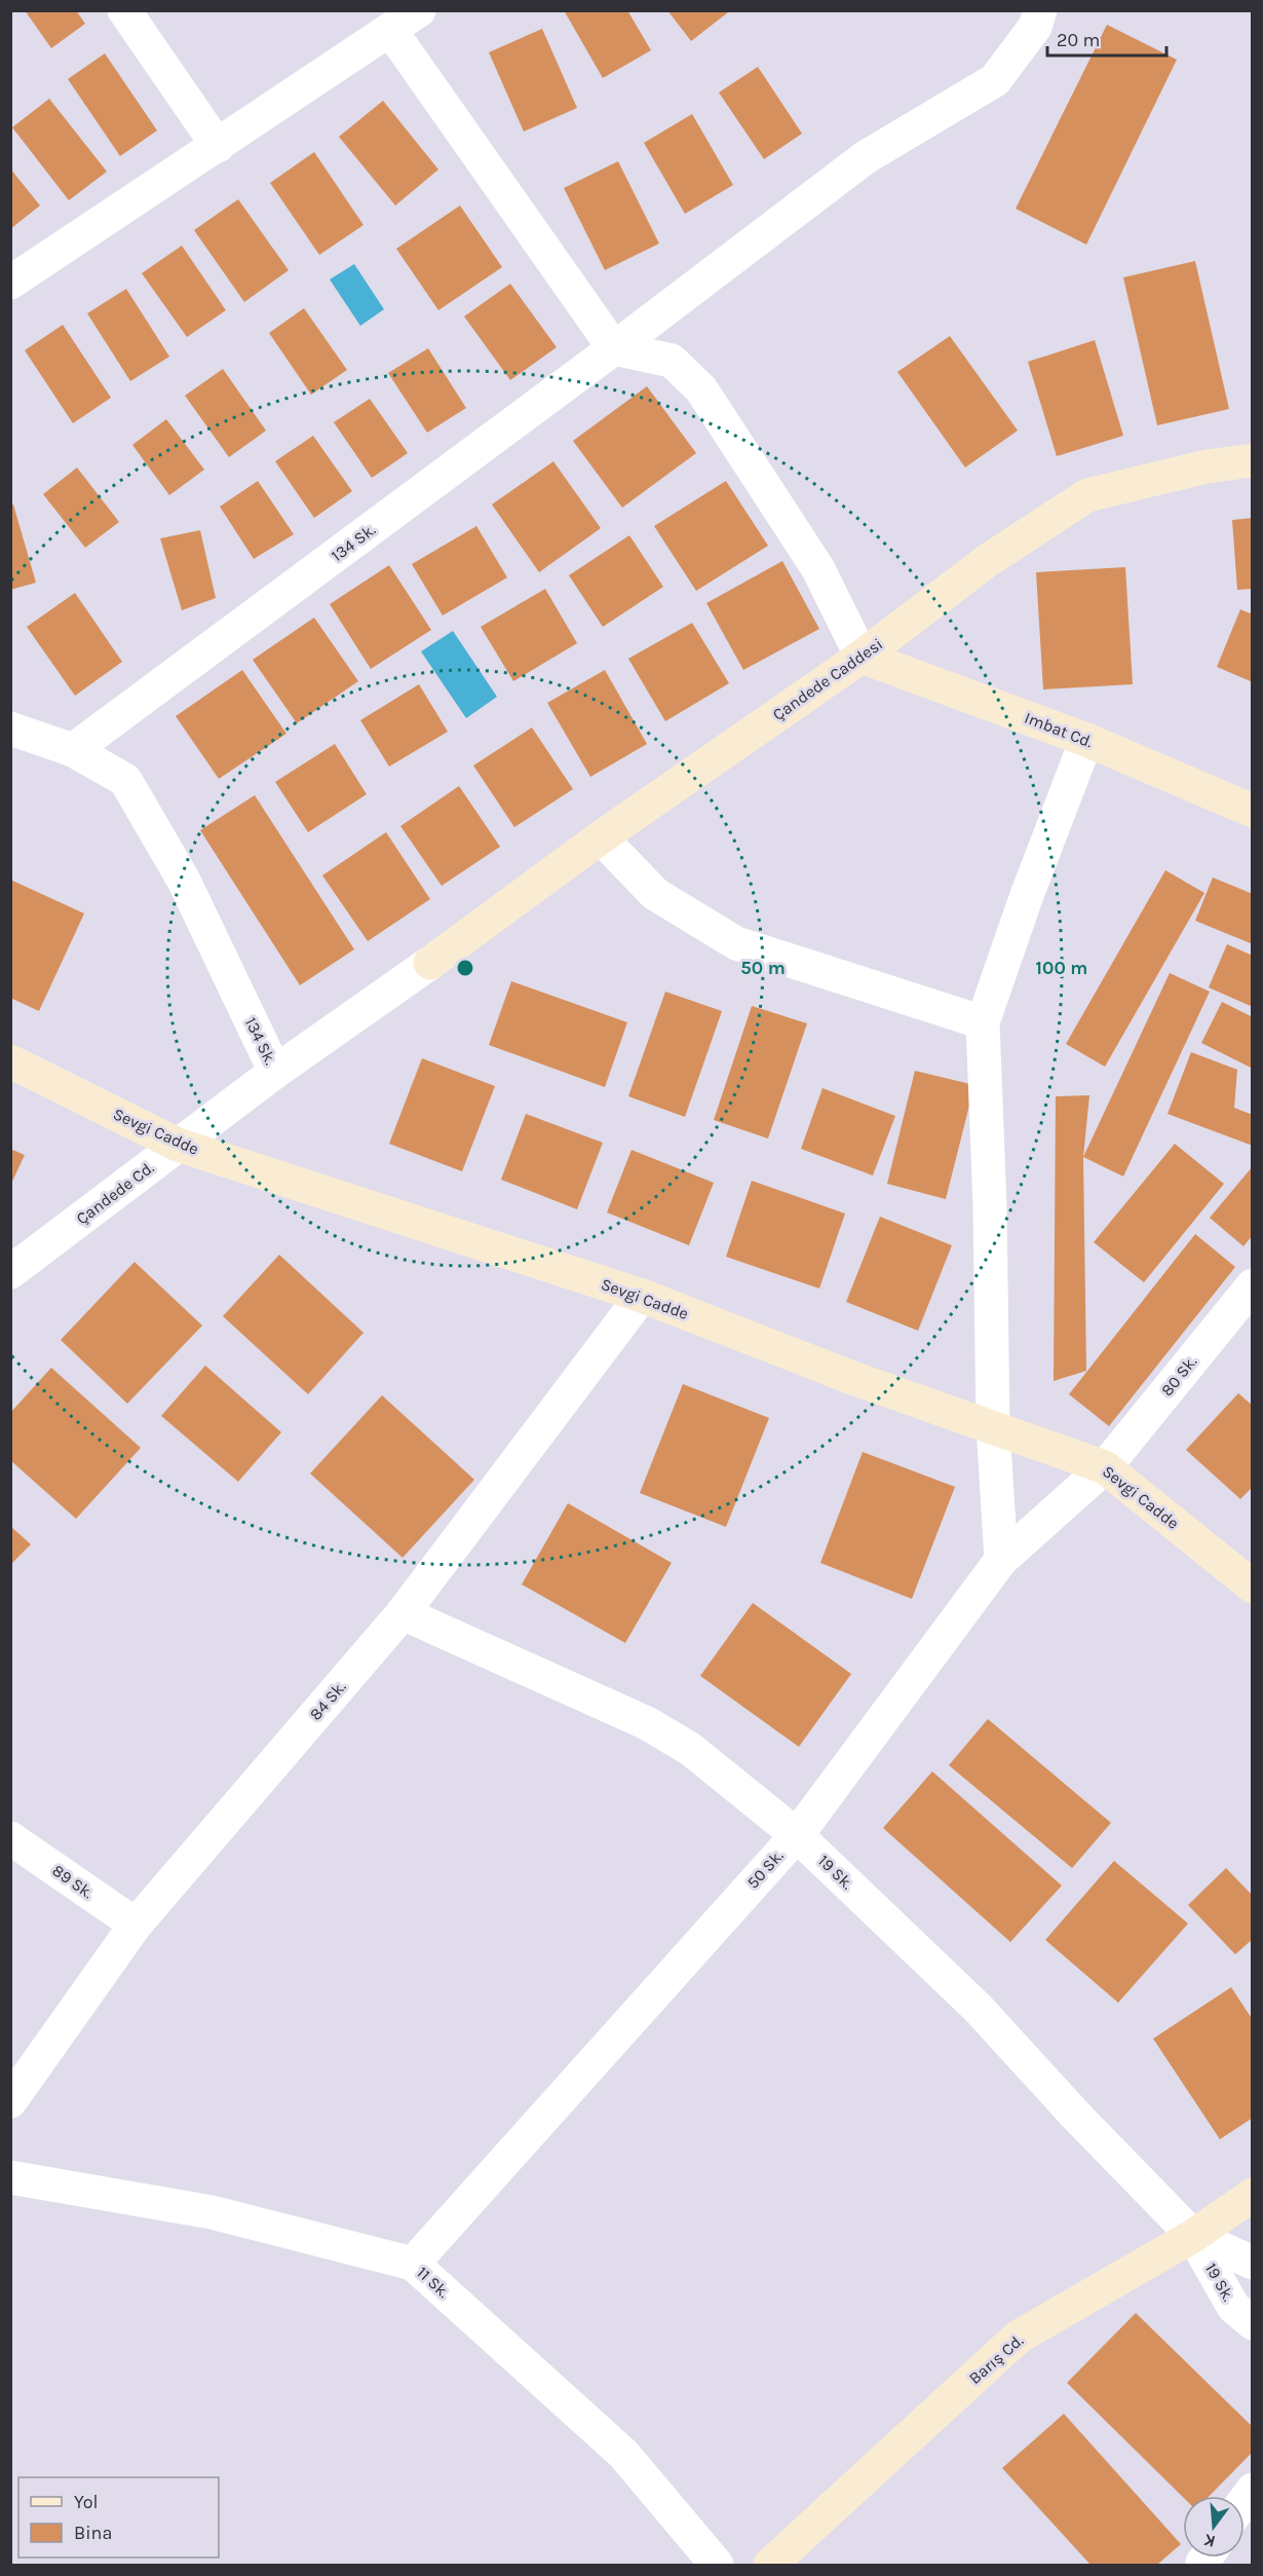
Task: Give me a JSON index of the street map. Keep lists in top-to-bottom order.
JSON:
{
  "streets": {
    "street": [
      "134 Sk.",
      "Çandede Caddesi",
      "Imbat Cd.",
      "Sevgi Cadde",
      "Çandede Cd.",
      "80 Sk.",
      "84 Sk.",
      "50 Sk.",
      "19 Sk.",
      "89 Sk.",
      "11 Sk.",
      "Barış Cd."
    ]
  },
  "crossings": [
    ["134 Sk.", "Çandede Cd."],
    ["Çandede Caddesi", "Imbat Cd."],
    ["Çandede Caddesi", "Çandede Cd."],
    ["Sevgi Cadde", "Çandede Cd."],
    ["Sevgi Cadde", "80 Sk."],
    ["Sevgi Cadde", "84 Sk."],
    ["Sevgi Cadde", "50 Sk."],
    ["80 Sk.", "50 Sk."],
    ["84 Sk.", "19 Sk."],
    ["84 Sk.", "89 Sk."],
    ["50 Sk.", "19 Sk."],
    ["50 Sk.", "11 Sk."],
    ["19 Sk.", "Barış Cd."]
  ],
  "legend": ["Yol", "Bina"],
  "scale_bar": "20 m",
  "north": "bottom",
  "rings": ["50 m", "100 m"]
}
